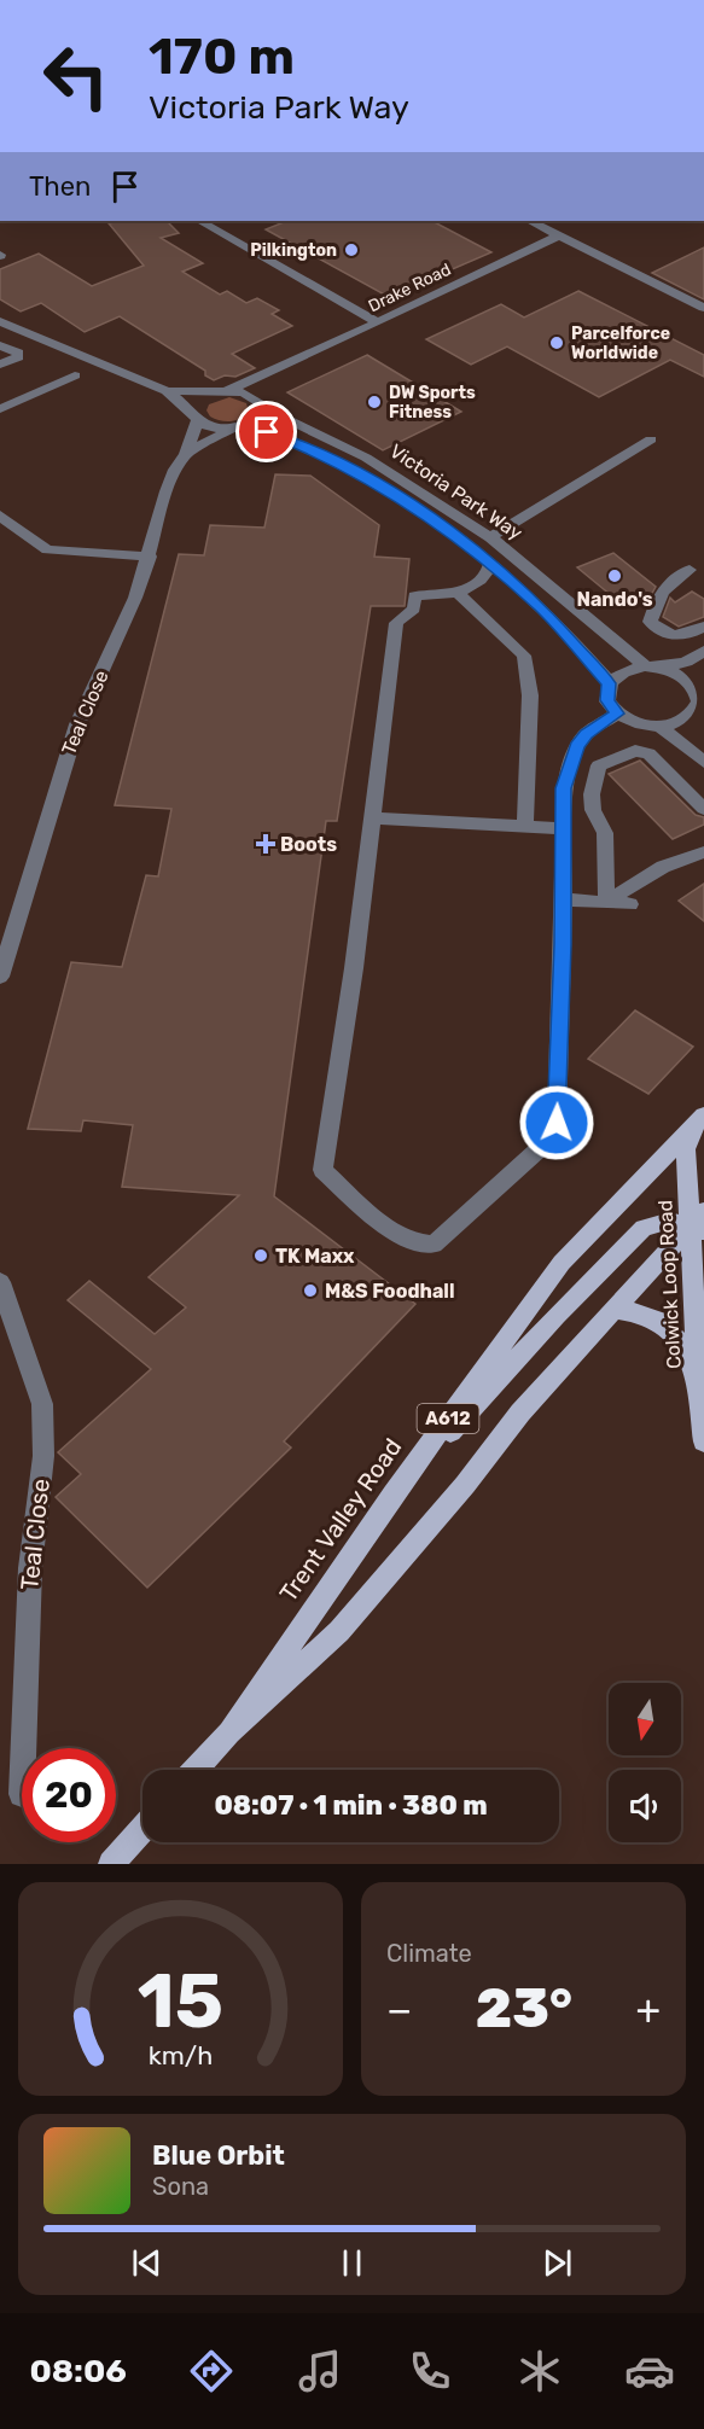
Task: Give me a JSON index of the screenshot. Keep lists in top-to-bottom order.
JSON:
{
  "streets": {
    "main road": ["Colwick Loop Road", "A612", "Trent Valley Road"],
    "street": ["Drake Road", "Victoria Park Way", "Teal Close"]
  },
  "crossings": [
    ["Drake Road", "Victoria Park Way"],
    ["Victoria Park Way", "Teal Close"],
    ["Colwick Loop Road", "Trent Valley Road"]
  ],
  "places": {
    "other": [
      "Pilkington",
      "Parcelforce Worldwide",
      "DW Sports Fitness",
      "Nando's",
      "TK Maxx",
      "M&S Foodhall"
    ],
    "health": ["Boots"]
  },
  "north": "bottom",
  "page": {
    "turn": ["170 m", "Victoria Park Way"],
    "then": "Then",
    "limit": "20",
    "trip": "08:07 · 1 min · 380 m",
    "tile": "Climate",
    "heat": ["−", "23°", "+"],
    "song": ["Blue Orbit", "Sona"],
    "tabs": "08:06",
    "gauge": ["15", "km/h"]
  }
}
